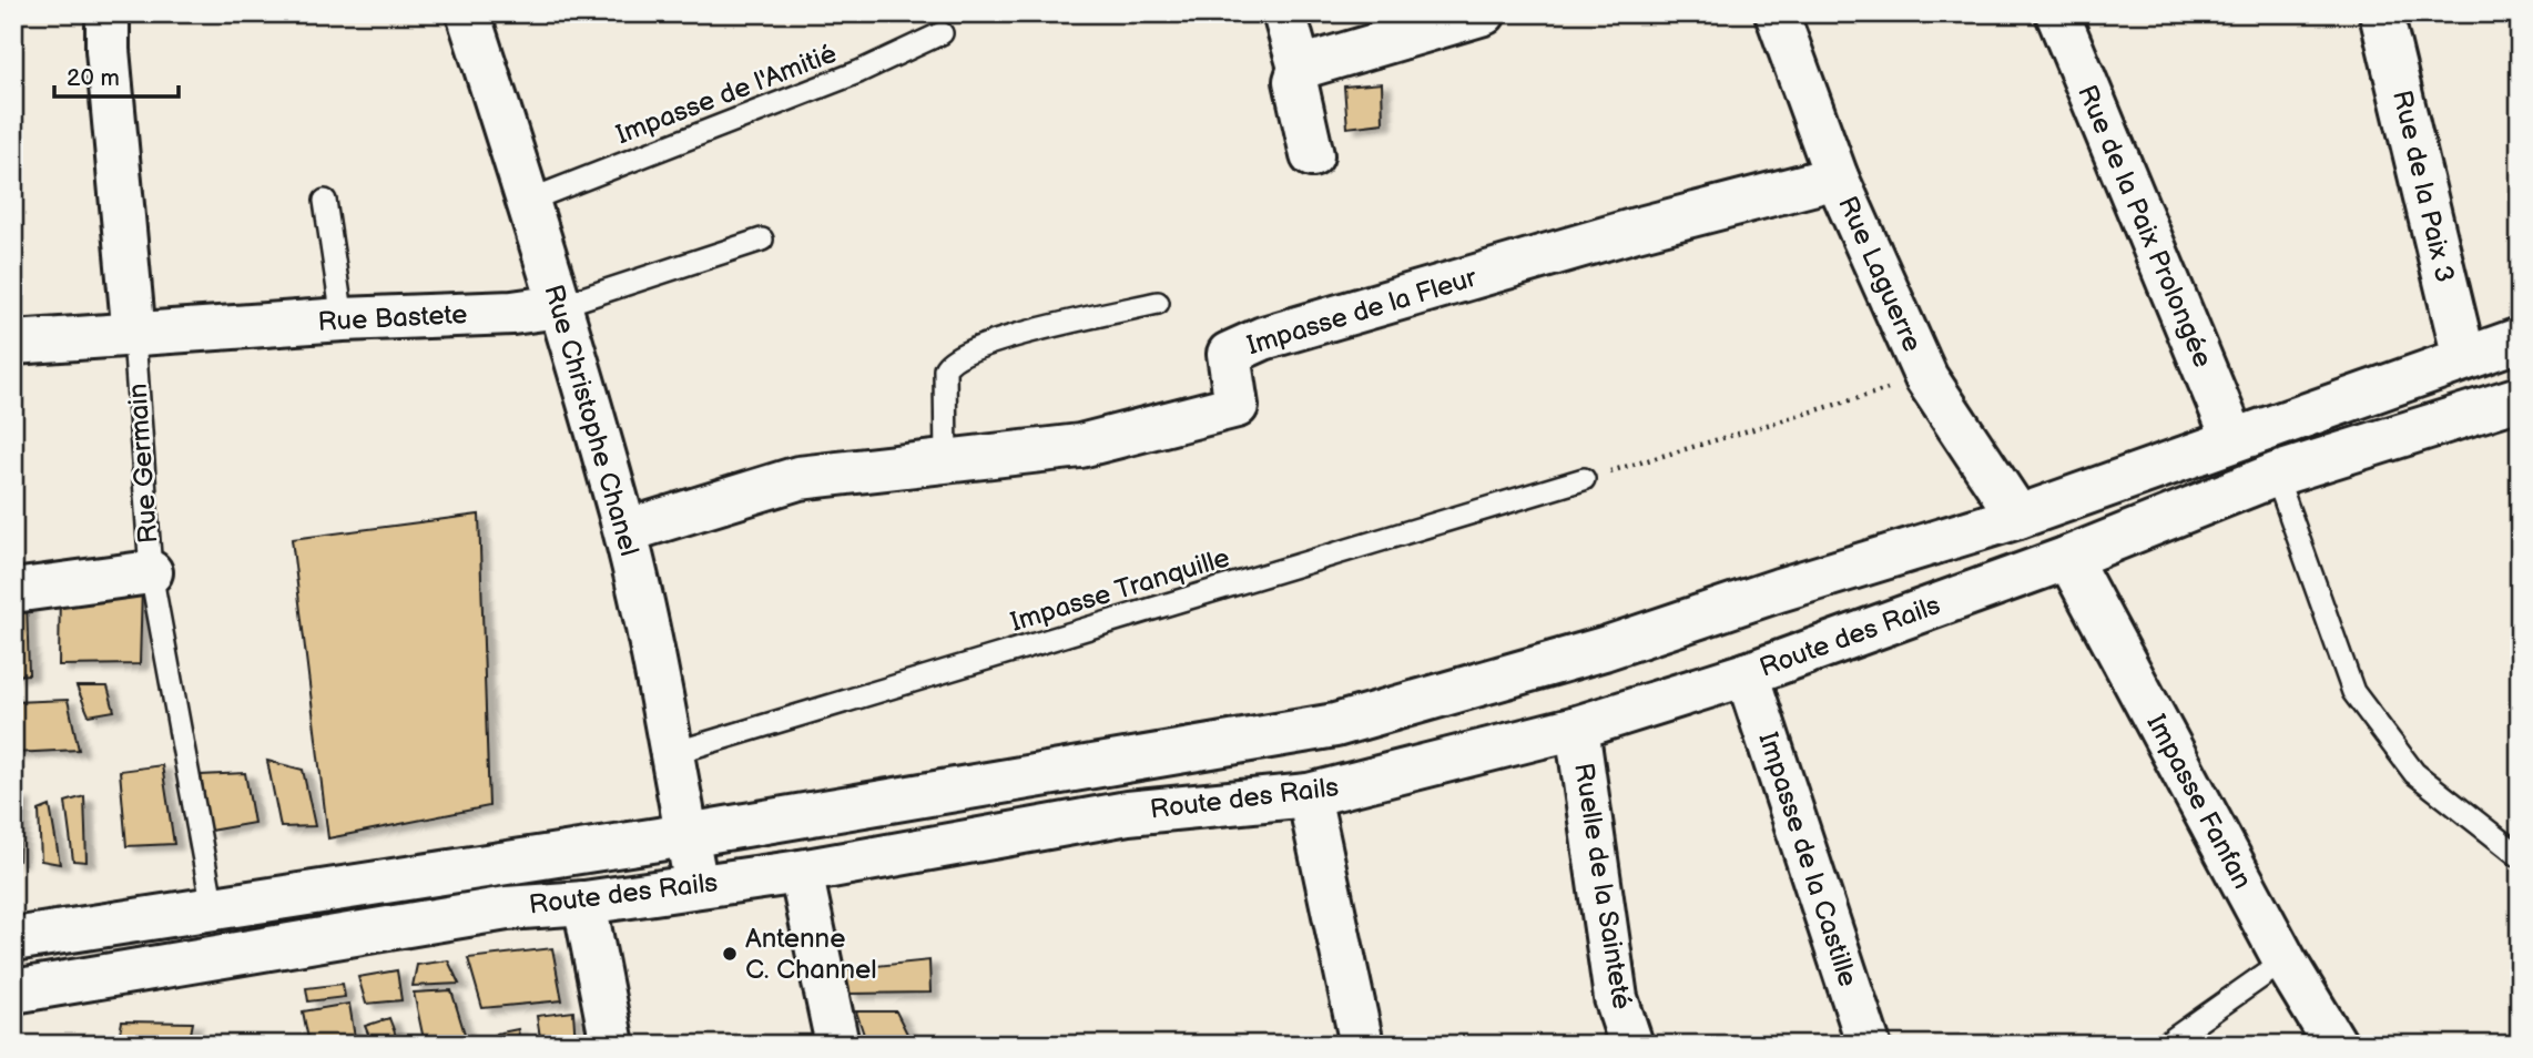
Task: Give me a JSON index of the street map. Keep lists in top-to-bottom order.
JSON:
{
  "streets": {
    "street": [
      "Rue de la Paix 3",
      "Rue de la Paix Prolongée",
      "Rue Laguerre",
      "Impasse de la Fleur",
      "Rue Bastete",
      "Rue Christophe Chanel",
      "Rue Germain",
      "Route des Rails",
      "Impasse Fanfan",
      "Impasse de la Castille",
      "Ruelle de la Sainteté"
    ],
    "lane": ["Impasse de l'Amitié", "Impasse Tranquille"]
  },
  "crossings": [
    ["Impasse de l'Amitié", "Rue Christophe Chanel"],
    ["Rue de la Paix 3", "Route des Rails"],
    ["Rue de la Paix Prolongée", "Route des Rails"],
    ["Rue Laguerre", "Impasse de la Fleur"],
    ["Rue Laguerre", "Route des Rails"],
    ["Impasse de la Fleur", "Rue Christophe Chanel"],
    ["Rue Bastete", "Rue Christophe Chanel"],
    ["Rue Bastete", "Rue Germain"],
    ["Rue Christophe Chanel", "Impasse Tranquille"],
    ["Rue Christophe Chanel", "Route des Rails"],
    ["Rue Germain", "Route des Rails"],
    ["Route des Rails", "Impasse Fanfan"],
    ["Route des Rails", "Impasse de la Castille"],
    ["Route des Rails", "Ruelle de la Sainteté"]
  ],
  "places": ["Antenne C. Channel"],
  "scale_bar": "20 m"
}
